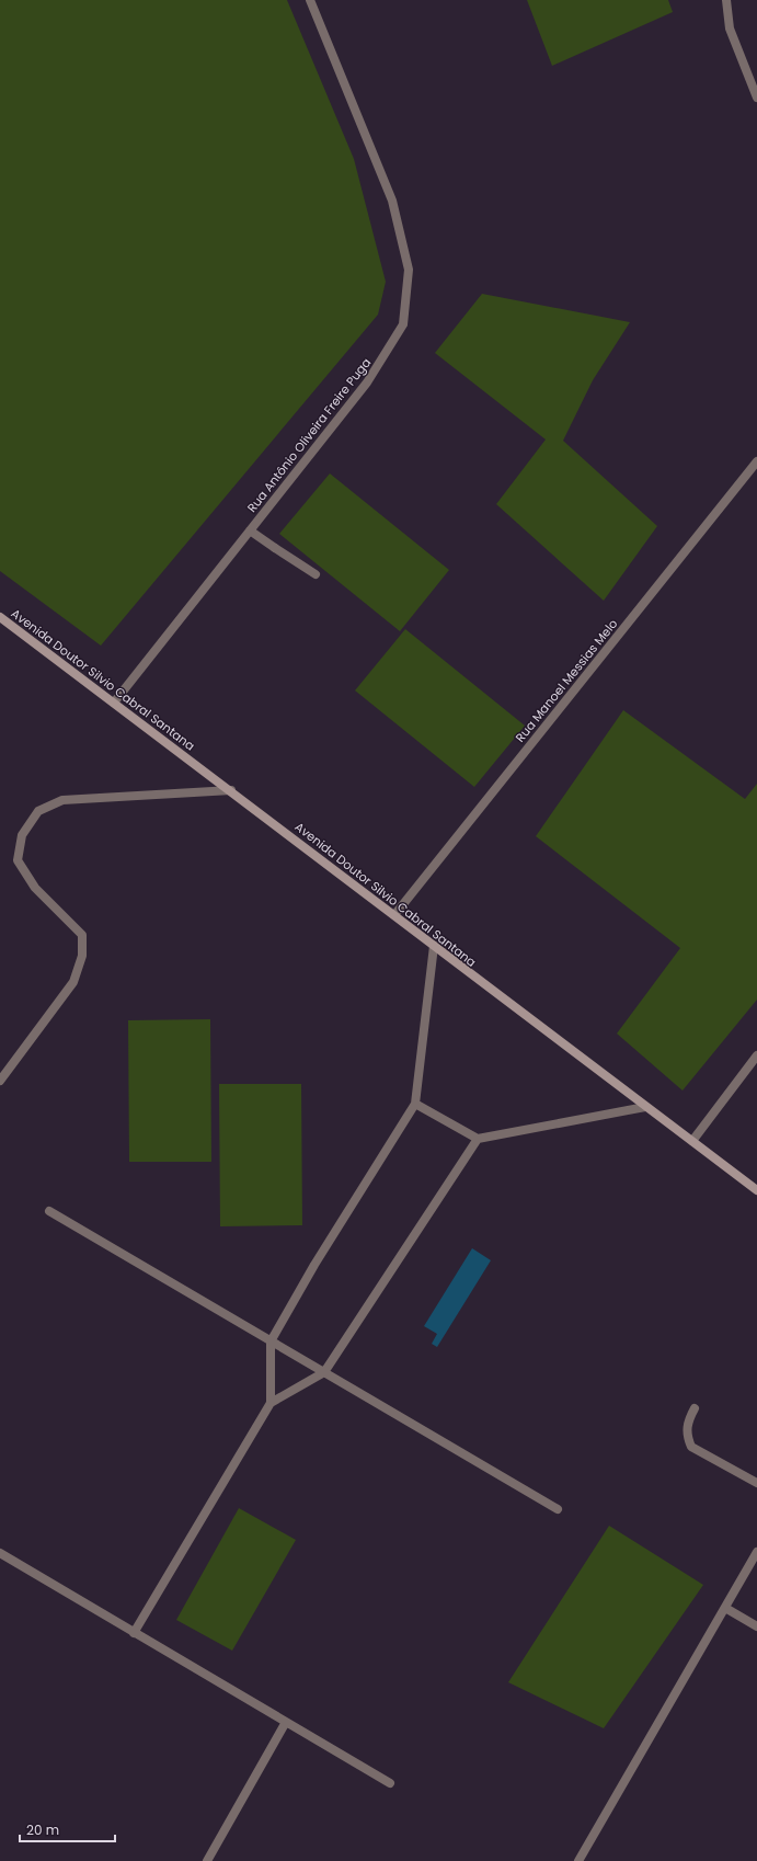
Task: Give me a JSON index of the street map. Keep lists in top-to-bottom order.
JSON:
{
  "streets": {
    "street": ["Rua Antônio Oliveira Freire Puga", "Avenida Doutor Silvio Cabral Santana", "Rua Manoel Messias Melo"]
  },
  "crossings": [
    ["Rua Antônio Oliveira Freire Puga", "Avenida Doutor Silvio Cabral Santana"],
    ["Avenida Doutor Silvio Cabral Santana", "Rua Manoel Messias Melo"]
  ],
  "scale_bar": "20 m"
}
